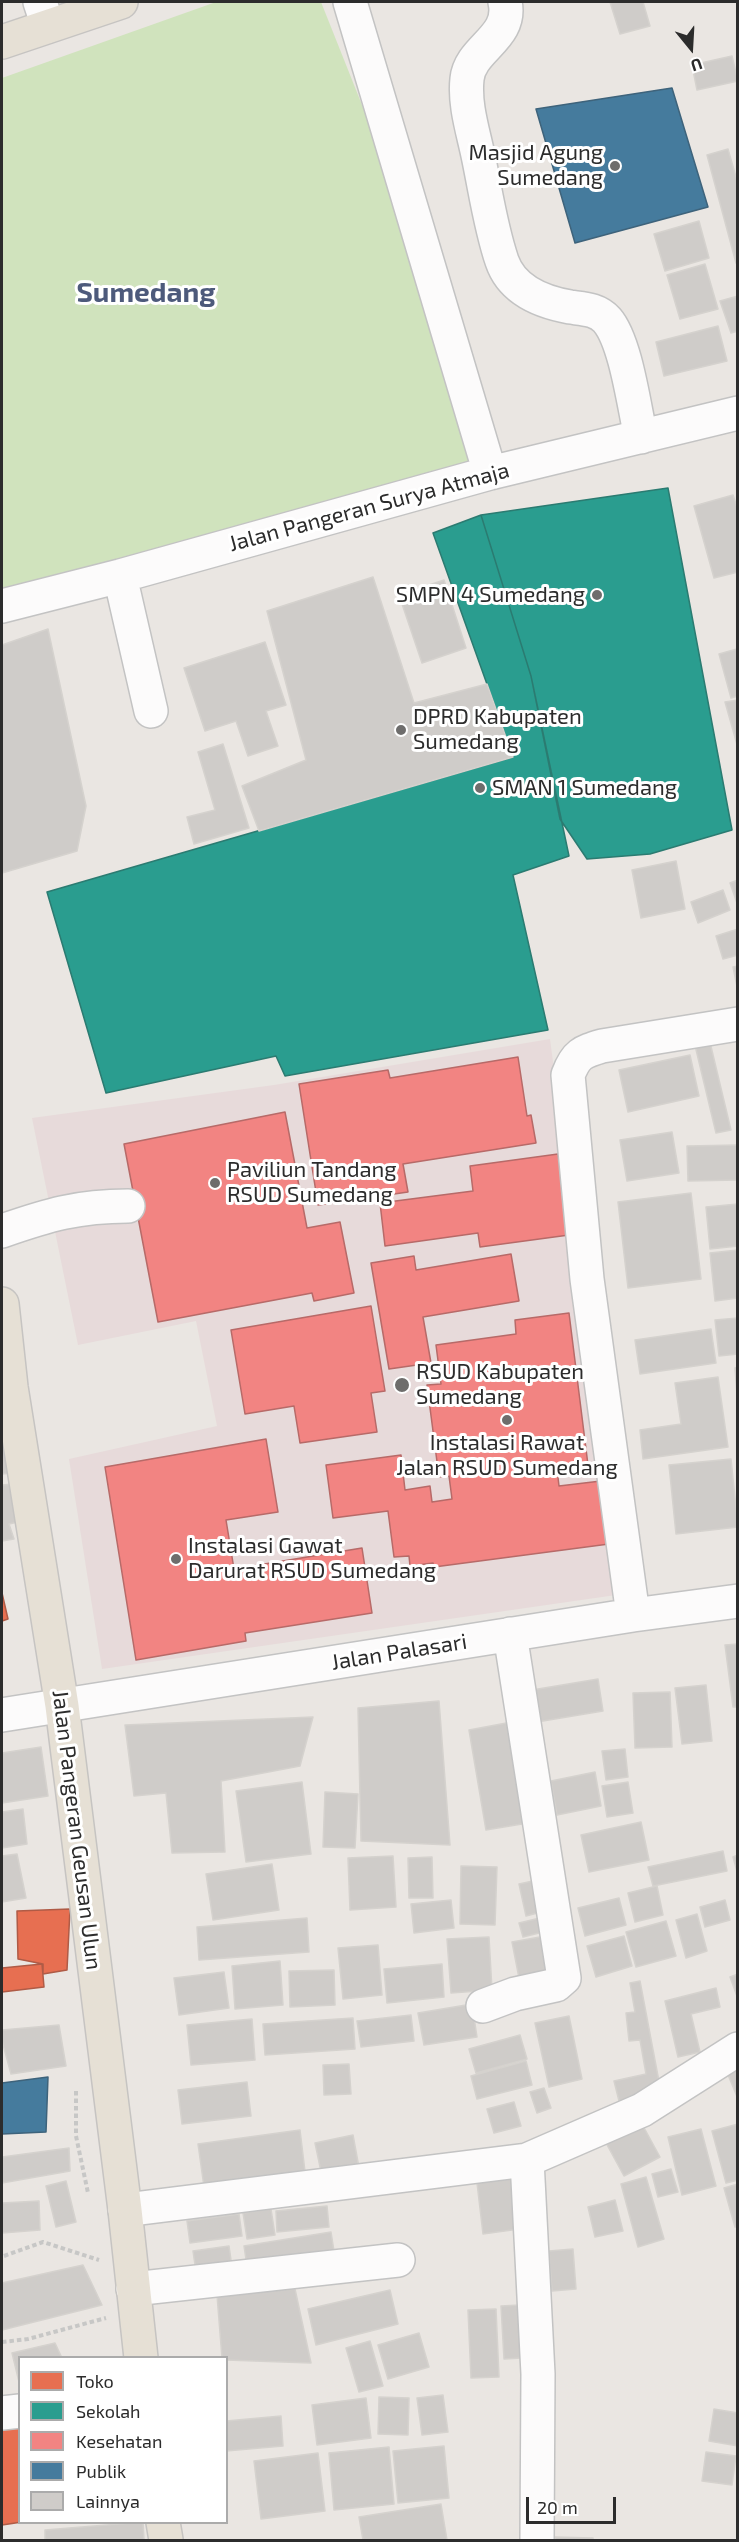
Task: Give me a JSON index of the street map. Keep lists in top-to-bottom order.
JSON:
{
  "streets": {
    "main road": ["Jalan Pangeran Geusan Ulun"],
    "street": ["Jalan Pangeran Surya Atmaja", "Jalan Palasari"]
  },
  "crossings": [
    ["Jalan Palasari", "Jalan Pangeran Geusan Ulun"]
  ],
  "districts": ["Sumedang"],
  "places": [
    "Masjid Agung Sumedang",
    "SMPN 4 Sumedang",
    "DPRD Kabupaten Sumedang",
    "SMAN 1 Sumedang",
    "Paviliun Tandang RSUD Sumedang",
    "RSUD Kabupaten Sumedang",
    "Instalasi Rawat Jalan RSUD Sumedang",
    "Instalasi Gawat Darurat RSUD Sumedang"
  ],
  "legend": [
    "Toko",
    "Sekolah",
    "Kesehatan",
    "Publik",
    "Lainnya"
  ],
  "scale_bar": "20 m",
  "north": "bottom"
}
